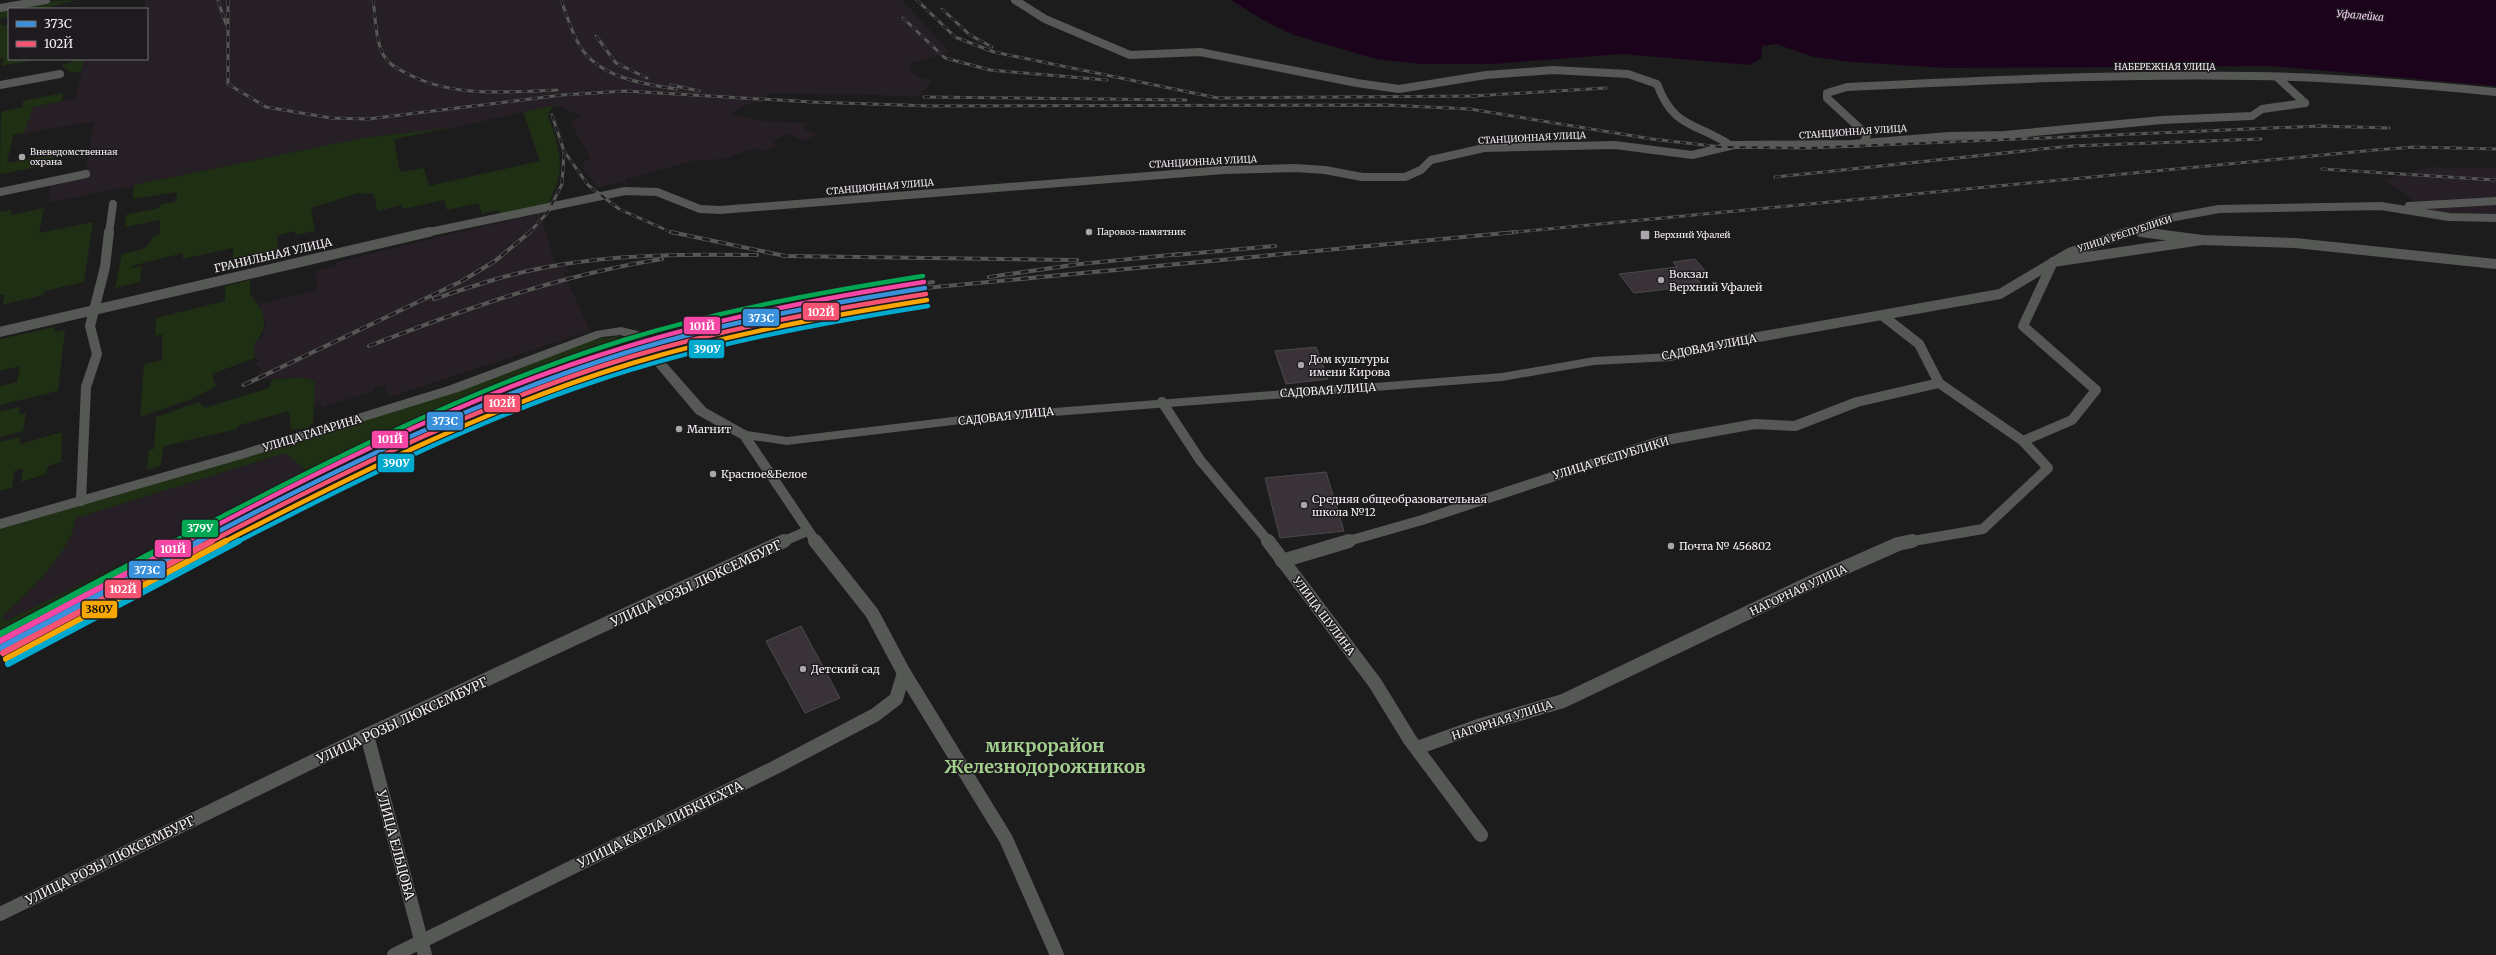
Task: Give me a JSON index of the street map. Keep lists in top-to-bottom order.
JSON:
{
  "streets": {
    "street": [
      "НАБЕРЕЖНАЯ УЛИЦА",
      "СТАНЦИОННАЯ УЛИЦА",
      "УЛИЦА РЕСПУБЛИКИ",
      "ГРАНИЛЬНАЯ УЛИЦА",
      "САДОВАЯ УЛИЦА",
      "УЛИЦА ГАГАРИНА",
      "УЛИЦА РОЗЫ ЛЮКСЕМБУРГ",
      "НАГОРНАЯ УЛИЦА",
      "УЛИЦА ШУЛИНА",
      "УЛИЦА КАРЛА ЛИБКНЕХТА",
      "УЛИЦА ЕЛЬЦОВА"
    ]
  },
  "crossings": [
    ["НАБЕРЕЖНАЯ УЛИЦА", "СТАНЦИОННАЯ УЛИЦА"],
    ["СТАНЦИОННАЯ УЛИЦА", "ГРАНИЛЬНАЯ УЛИЦА"],
    ["УЛИЦА РЕСПУБЛИКИ", "САДОВАЯ УЛИЦА"],
    ["УЛИЦА РЕСПУБЛИКИ", "УЛИЦА ШУЛИНА"],
    ["САДОВАЯ УЛИЦА", "УЛИЦА ГАГАРИНА"],
    ["САДОВАЯ УЛИЦА", "УЛИЦА ШУЛИНА"],
    ["УЛИЦА РОЗЫ ЛЮКСЕМБУРГ", "УЛИЦА ЕЛЬЦОВА"],
    ["НАГОРНАЯ УЛИЦА", "УЛИЦА ШУЛИНА"],
    ["УЛИЦА КАРЛА ЛИБКНЕХТА", "УЛИЦА ЕЛЬЦОВА"]
  ],
  "districts": ["микрорайон Железнодорожников"],
  "water": ["Уфалейка"],
  "places": {
    "other": [
      "Вневедомственная охрана",
      "Паровоз-памятник",
      "Вокзал Верхний Уфалей",
      "Дом культуры имени Кирова",
      "Магнит",
      "Красное&Белое",
      "Средняя общеобразовательная школа №12",
      "Почта № 456802",
      "Детский сад"
    ],
    "transit": ["Верхний Уфалей"]
  },
  "lines": [
    "transit line 379У",
    "transit line 101Й",
    "transit line 373C",
    "transit line 102Й",
    "transit line 380У",
    "transit line 390У"
  ],
  "legend": ["373C", "102Й"]
}
